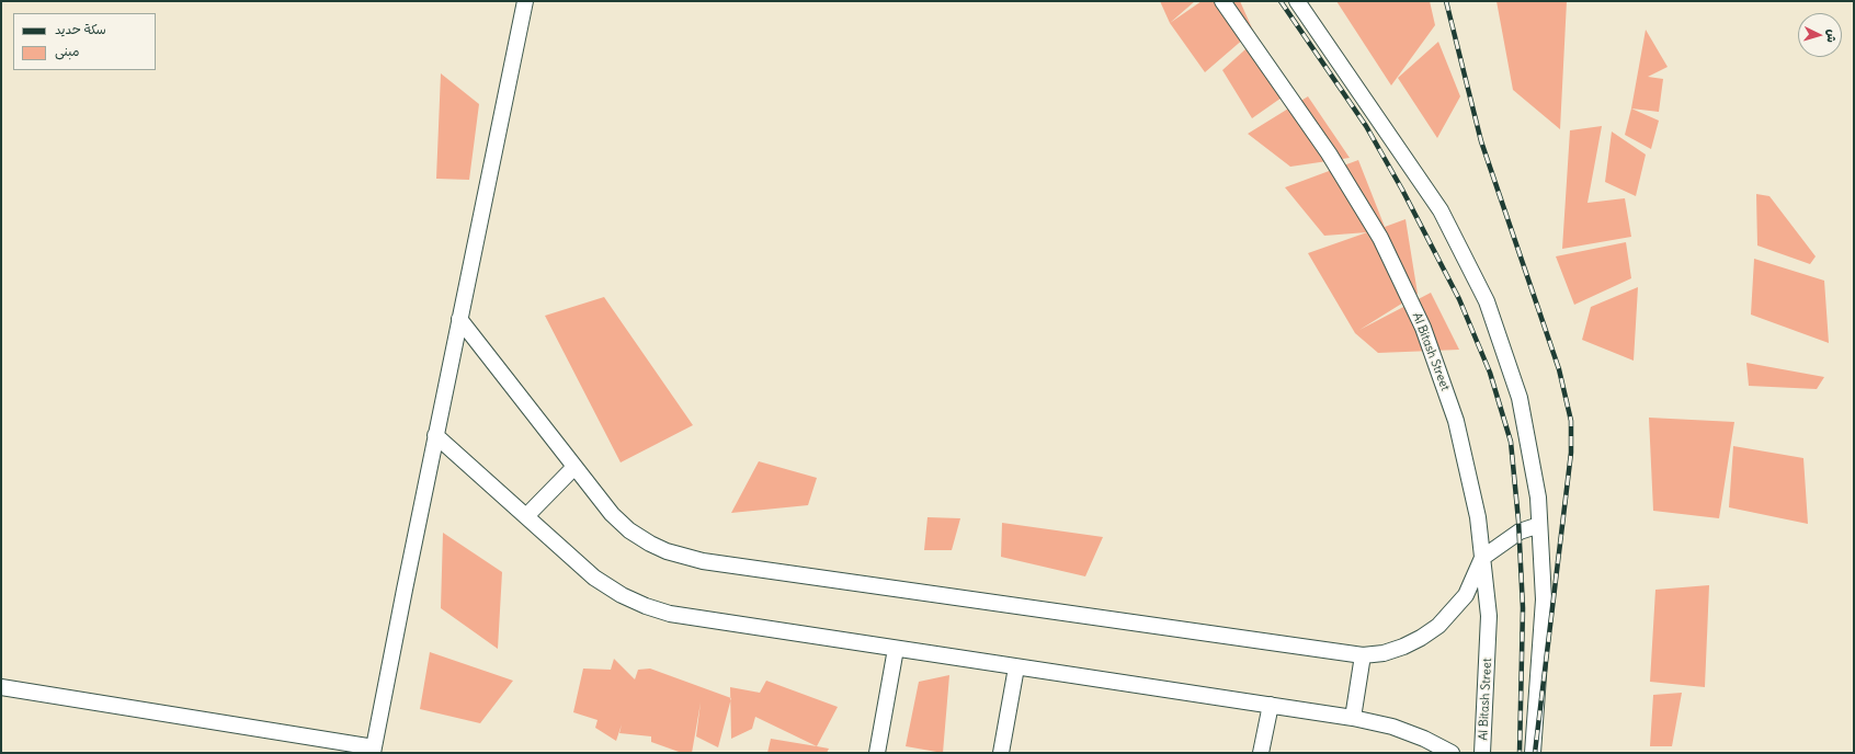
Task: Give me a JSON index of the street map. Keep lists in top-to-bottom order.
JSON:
{
  "streets": {
    "lane": ["Al Bitash Street"]
  },
  "legend": ["سكة حديد", "مبنى"],
  "north": "right"
}
